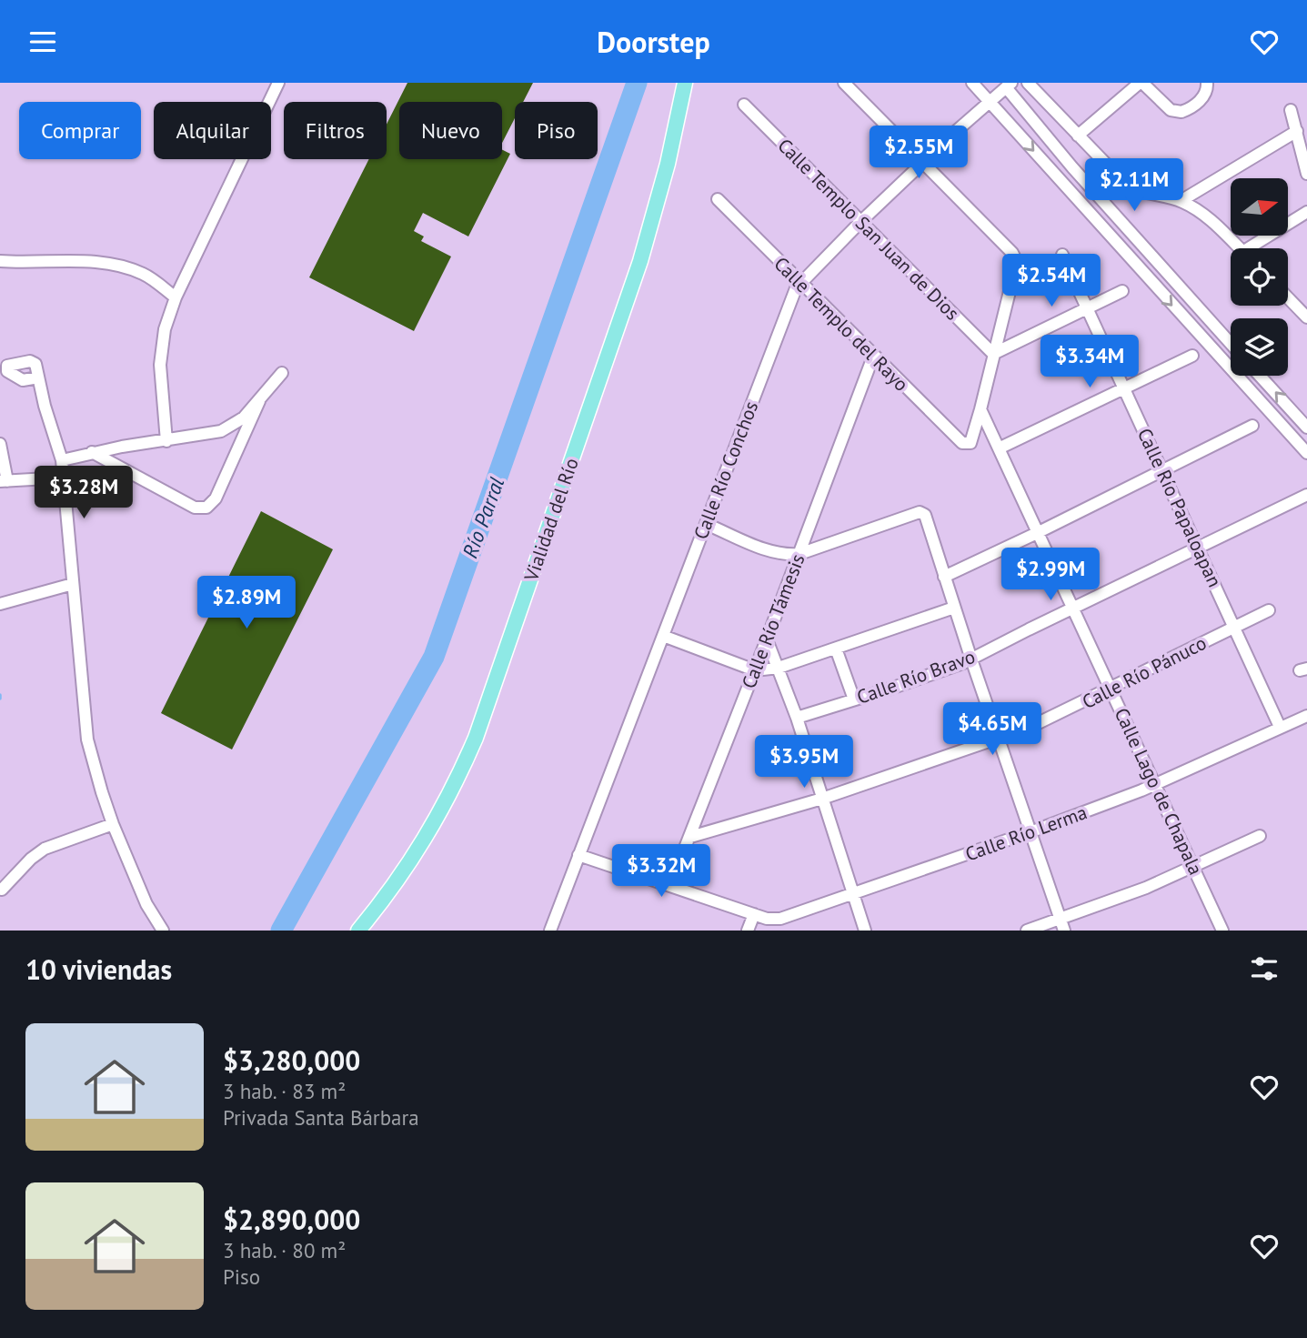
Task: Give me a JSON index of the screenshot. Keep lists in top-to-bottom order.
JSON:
{
  "streets": {
    "main road": ["Vialidad del Río"],
    "street": [
      "Calle Templo San Juan de Dios",
      "Calle Templo del Rayo",
      "Calle Río Conchos",
      "Calle Río Papaloapan",
      "Calle Río Támesis",
      "Calle Río Pánuco",
      "Calle Río Bravo",
      "Calle Lago de Chapala",
      "Calle Río Lerma"
    ]
  },
  "crossings": [
    ["Calle Templo San Juan de Dios", "Calle Río Conchos"],
    ["Calle Templo del Rayo", "Calle Río Conchos"],
    ["Calle Templo del Rayo", "Calle Río Támesis"],
    ["Calle Templo del Rayo", "Calle Lago de Chapala"],
    ["Calle Río Conchos", "Calle Río Lerma"],
    ["Calle Río Papaloapan", "Calle Río Pánuco"],
    ["Calle Río Papaloapan", "Calle Río Bravo"],
    ["Calle Río Papaloapan", "Calle Río Lerma"],
    ["Calle Río Támesis", "Calle Río Pánuco"],
    ["Calle Río Támesis", "Calle Río Lerma"],
    ["Calle Río Pánuco", "Calle Lago de Chapala"],
    ["Calle Río Bravo", "Calle Lago de Chapala"],
    ["Calle Lago de Chapala", "Calle Río Lerma"]
  ],
  "water": ["Río Parral"],
  "north": "right",
  "page": {
    "header": "Doorstep",
    "chip": [
      "Comprar",
      "Alquilar",
      "Filtros",
      "Nuevo",
      "Piso"
    ],
    "price": [
      "$2.55M",
      "$2.11M",
      "$2.54M",
      "$3.34M",
      "$3.28M",
      "$2.99M",
      "$2.89M",
      "$4.65M",
      "$3.95M",
      "$3.32M"
    ],
    "heading": "10 viviendas",
    "list": [
      {
        "name": "$3,280,000",
        "note": "3 hab. · 83 m² · Privada Santa Bárbara"
      },
      {
        "name": "$2,890,000",
        "note": "3 hab. · 80 m² · Piso"
      }
    ]
  }
}
